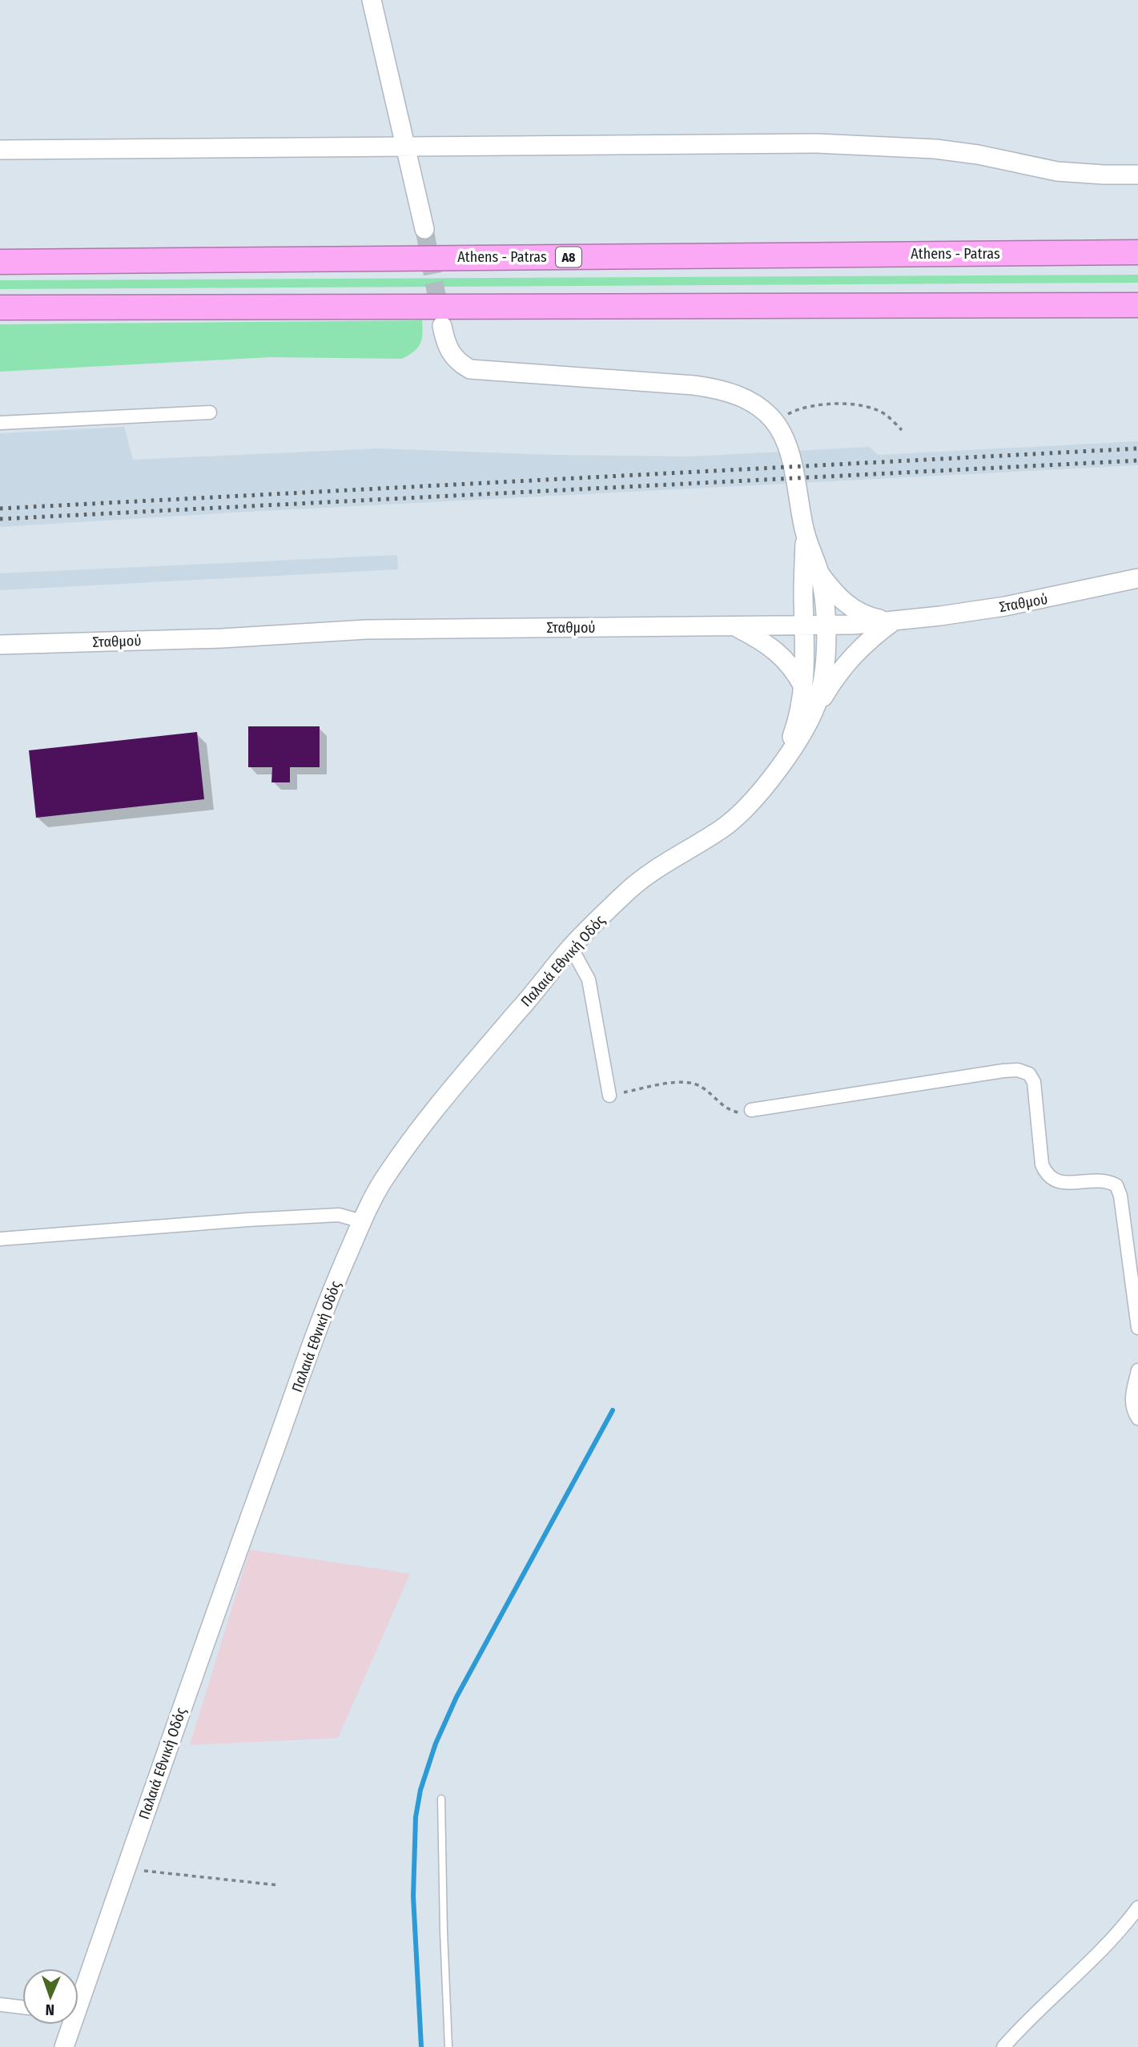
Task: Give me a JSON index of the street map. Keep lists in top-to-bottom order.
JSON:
{
  "streets": {
    "highway": ["Athens - Patras", "Α8"],
    "street": ["Σταθμού", "Παλαιά Εθνική Οδός"]
  },
  "crossings": [
    ["Σταθμού", "Παλαιά Εθνική Οδός"]
  ],
  "north": "bottom"
}
